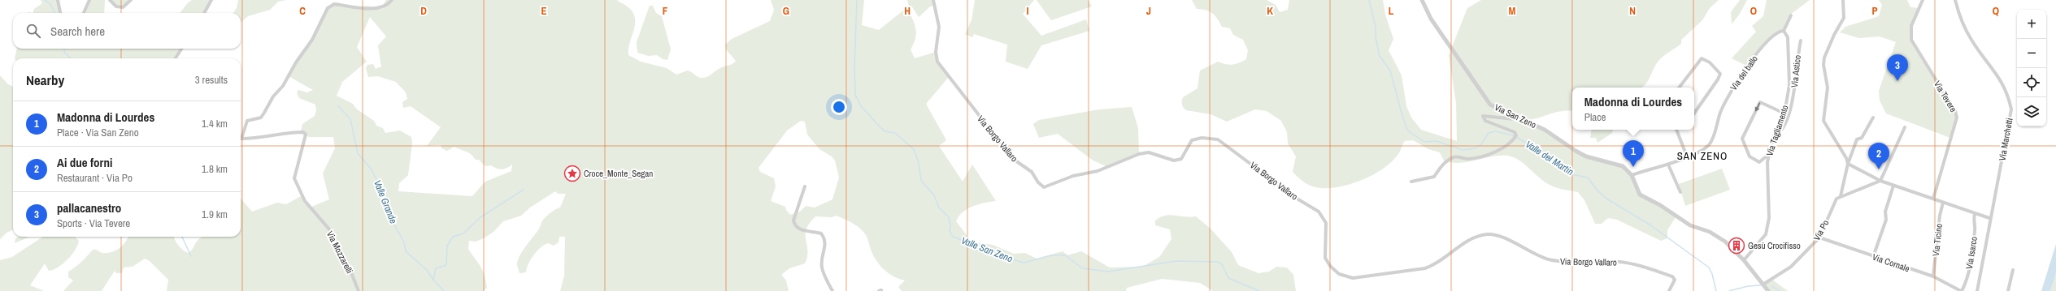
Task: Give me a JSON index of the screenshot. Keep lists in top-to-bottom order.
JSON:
{
  "streets": {
    "street": [
      "Via Astico",
      "Via del ballo",
      "Via Tevere",
      "Via San Zeno",
      "Via Tagliamento",
      "Via Borgo Vallaro",
      "Via Marchetti",
      "Via Po",
      "Via Ticino",
      "Via Mozzarelli",
      "Via Isarco",
      "Via Cornale"
    ]
  },
  "crossings": [
    ["Via Astico", "Via Tagliamento"],
    ["Via del ballo", "Via Tagliamento"],
    ["Via San Zeno", "Via Tagliamento"],
    ["Via San Zeno", "Via Po"],
    ["Via Po", "Via Cornale"],
    ["Via Ticino", "Via Cornale"],
    ["Via Isarco", "Via Cornale"]
  ],
  "districts": ["SAN ZENO"],
  "water": ["Valle del Martin", "Valle Grande", "Valle San Zeno"],
  "places": {
    "place": ["Croce_Monte_Segan"],
    "building": ["Gesù Crocifisso"]
  },
  "page": {
    "map_buttons": ["+", "−"],
    "search": "Search here",
    "pins": ["3", "1", "2"],
    "heading": ["Nearby", "3 results"],
    "popup": ["Madonna di Lourdes", "Place"],
    "list": [
      {
        "mark": "1",
        "name": "Madonna di Lourdes",
        "note": "Place · Via San Zeno",
        "value": "1.4 km"
      },
      {
        "mark": "2",
        "name": "Ai due forni",
        "note": "Restaurant · Via Po",
        "value": "1.8 km"
      },
      {
        "mark": "3",
        "name": "pallacanestro",
        "note": "Sports · Via Tevere",
        "value": "1.9 km"
      }
    ]
  },
  "grid": {
    "columns": [
      "C",
      "D",
      "E",
      "F",
      "G",
      "H",
      "I",
      "J",
      "K",
      "L",
      "M",
      "N",
      "O",
      "P",
      "Q"
    ]
  }
}
